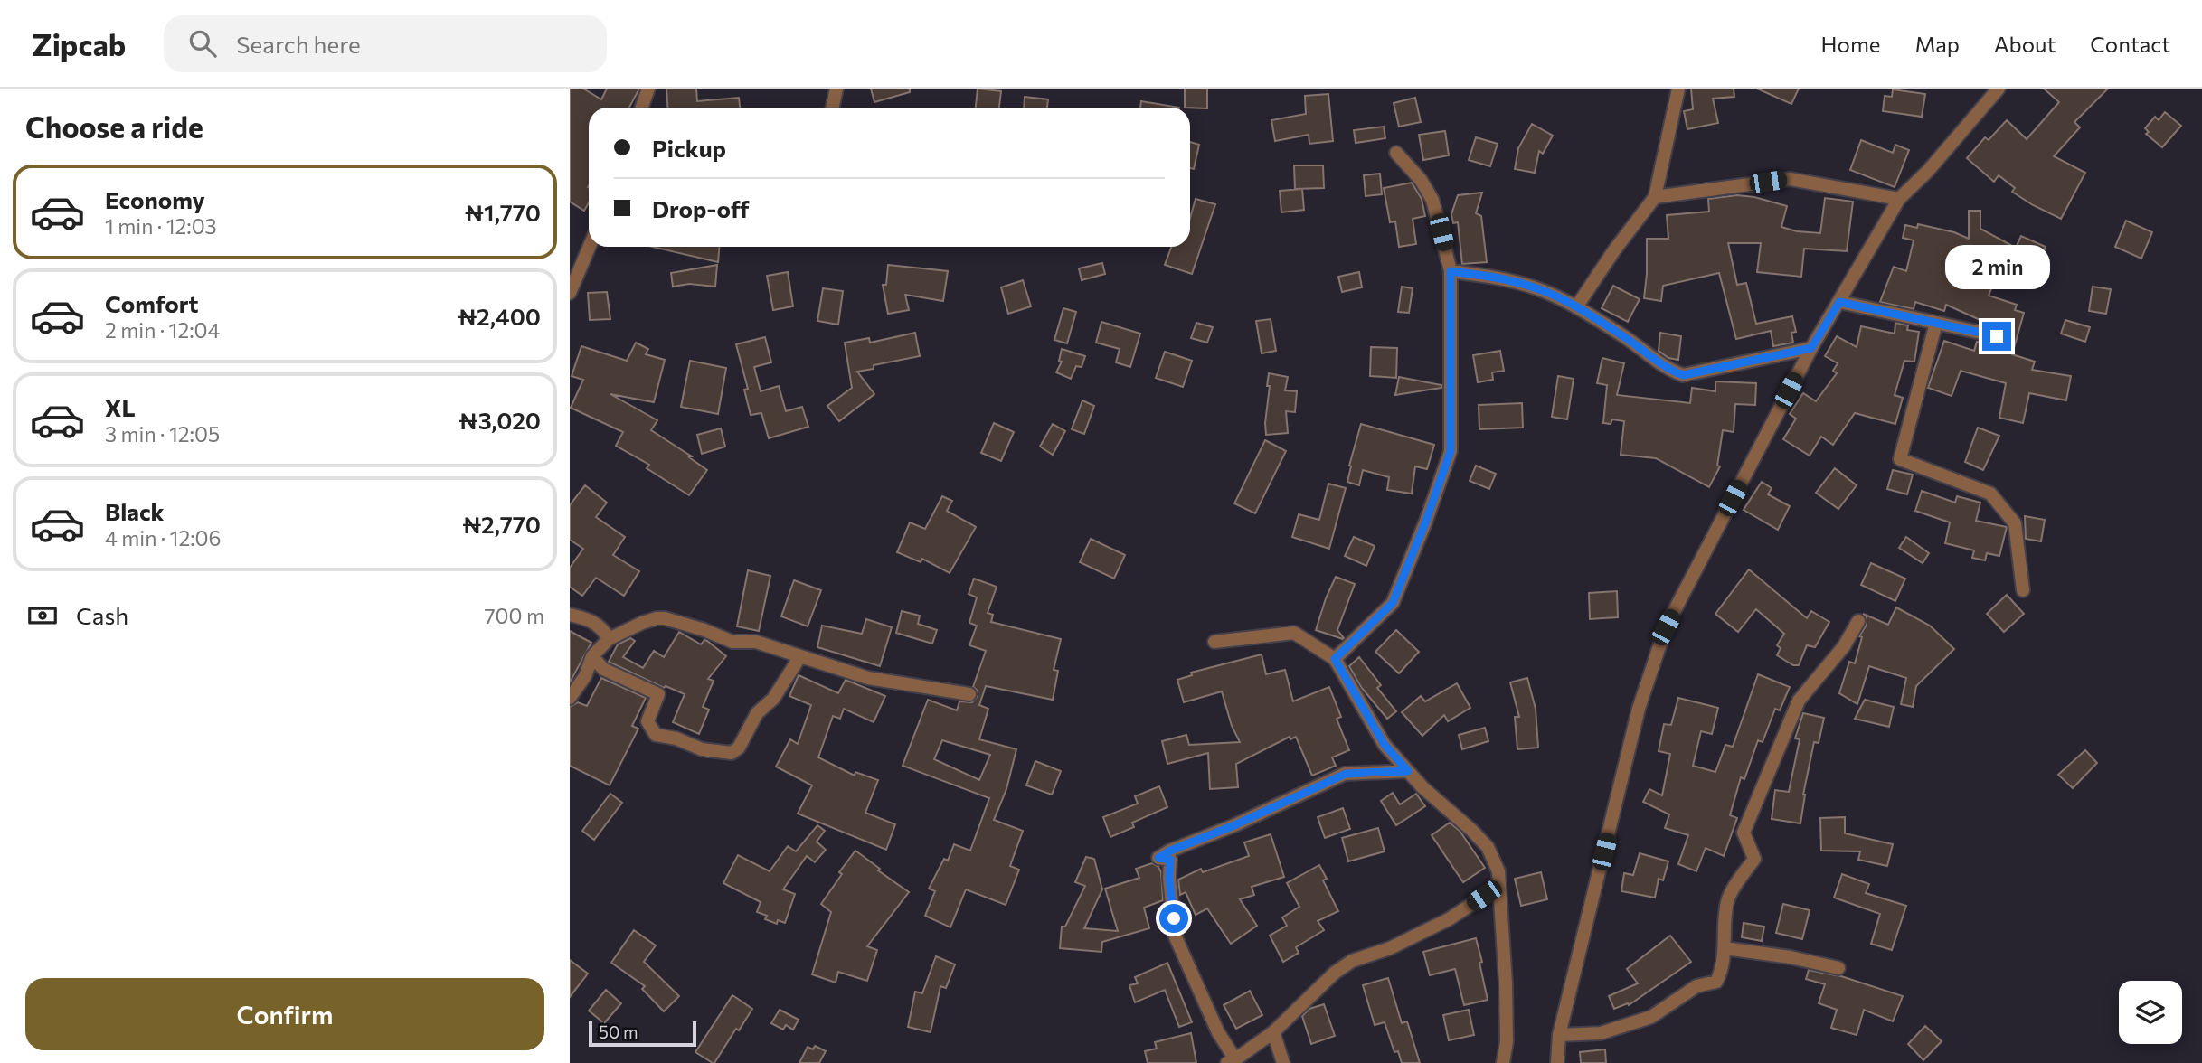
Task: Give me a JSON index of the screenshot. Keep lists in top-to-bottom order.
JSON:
{
  "scale_bar": "50 m",
  "page": {
    "header": "Zipcab",
    "search": "Search here",
    "nav": [
      "Home",
      "Map",
      "About",
      "Contact"
    ],
    "heading": "Choose a ride",
    "banner": ["Pickup", "Drop-off"],
    "list": [
      {
        "name": "Economy",
        "note": "1 min · 12:03",
        "value": "₦1,770"
      },
      {
        "name": "Comfort",
        "note": "2 min · 12:04",
        "value": "₦2,400"
      },
      {
        "name": "XL",
        "note": "3 min · 12:05",
        "value": "₦3,020"
      },
      {
        "name": "Black",
        "note": "4 min · 12:06",
        "value": "₦2,770"
      }
    ],
    "bubble": "2 min",
    "pay": ["Cash", "700 m"],
    "buttons": "Confirm",
    "scale": "50 m"
  }
}
